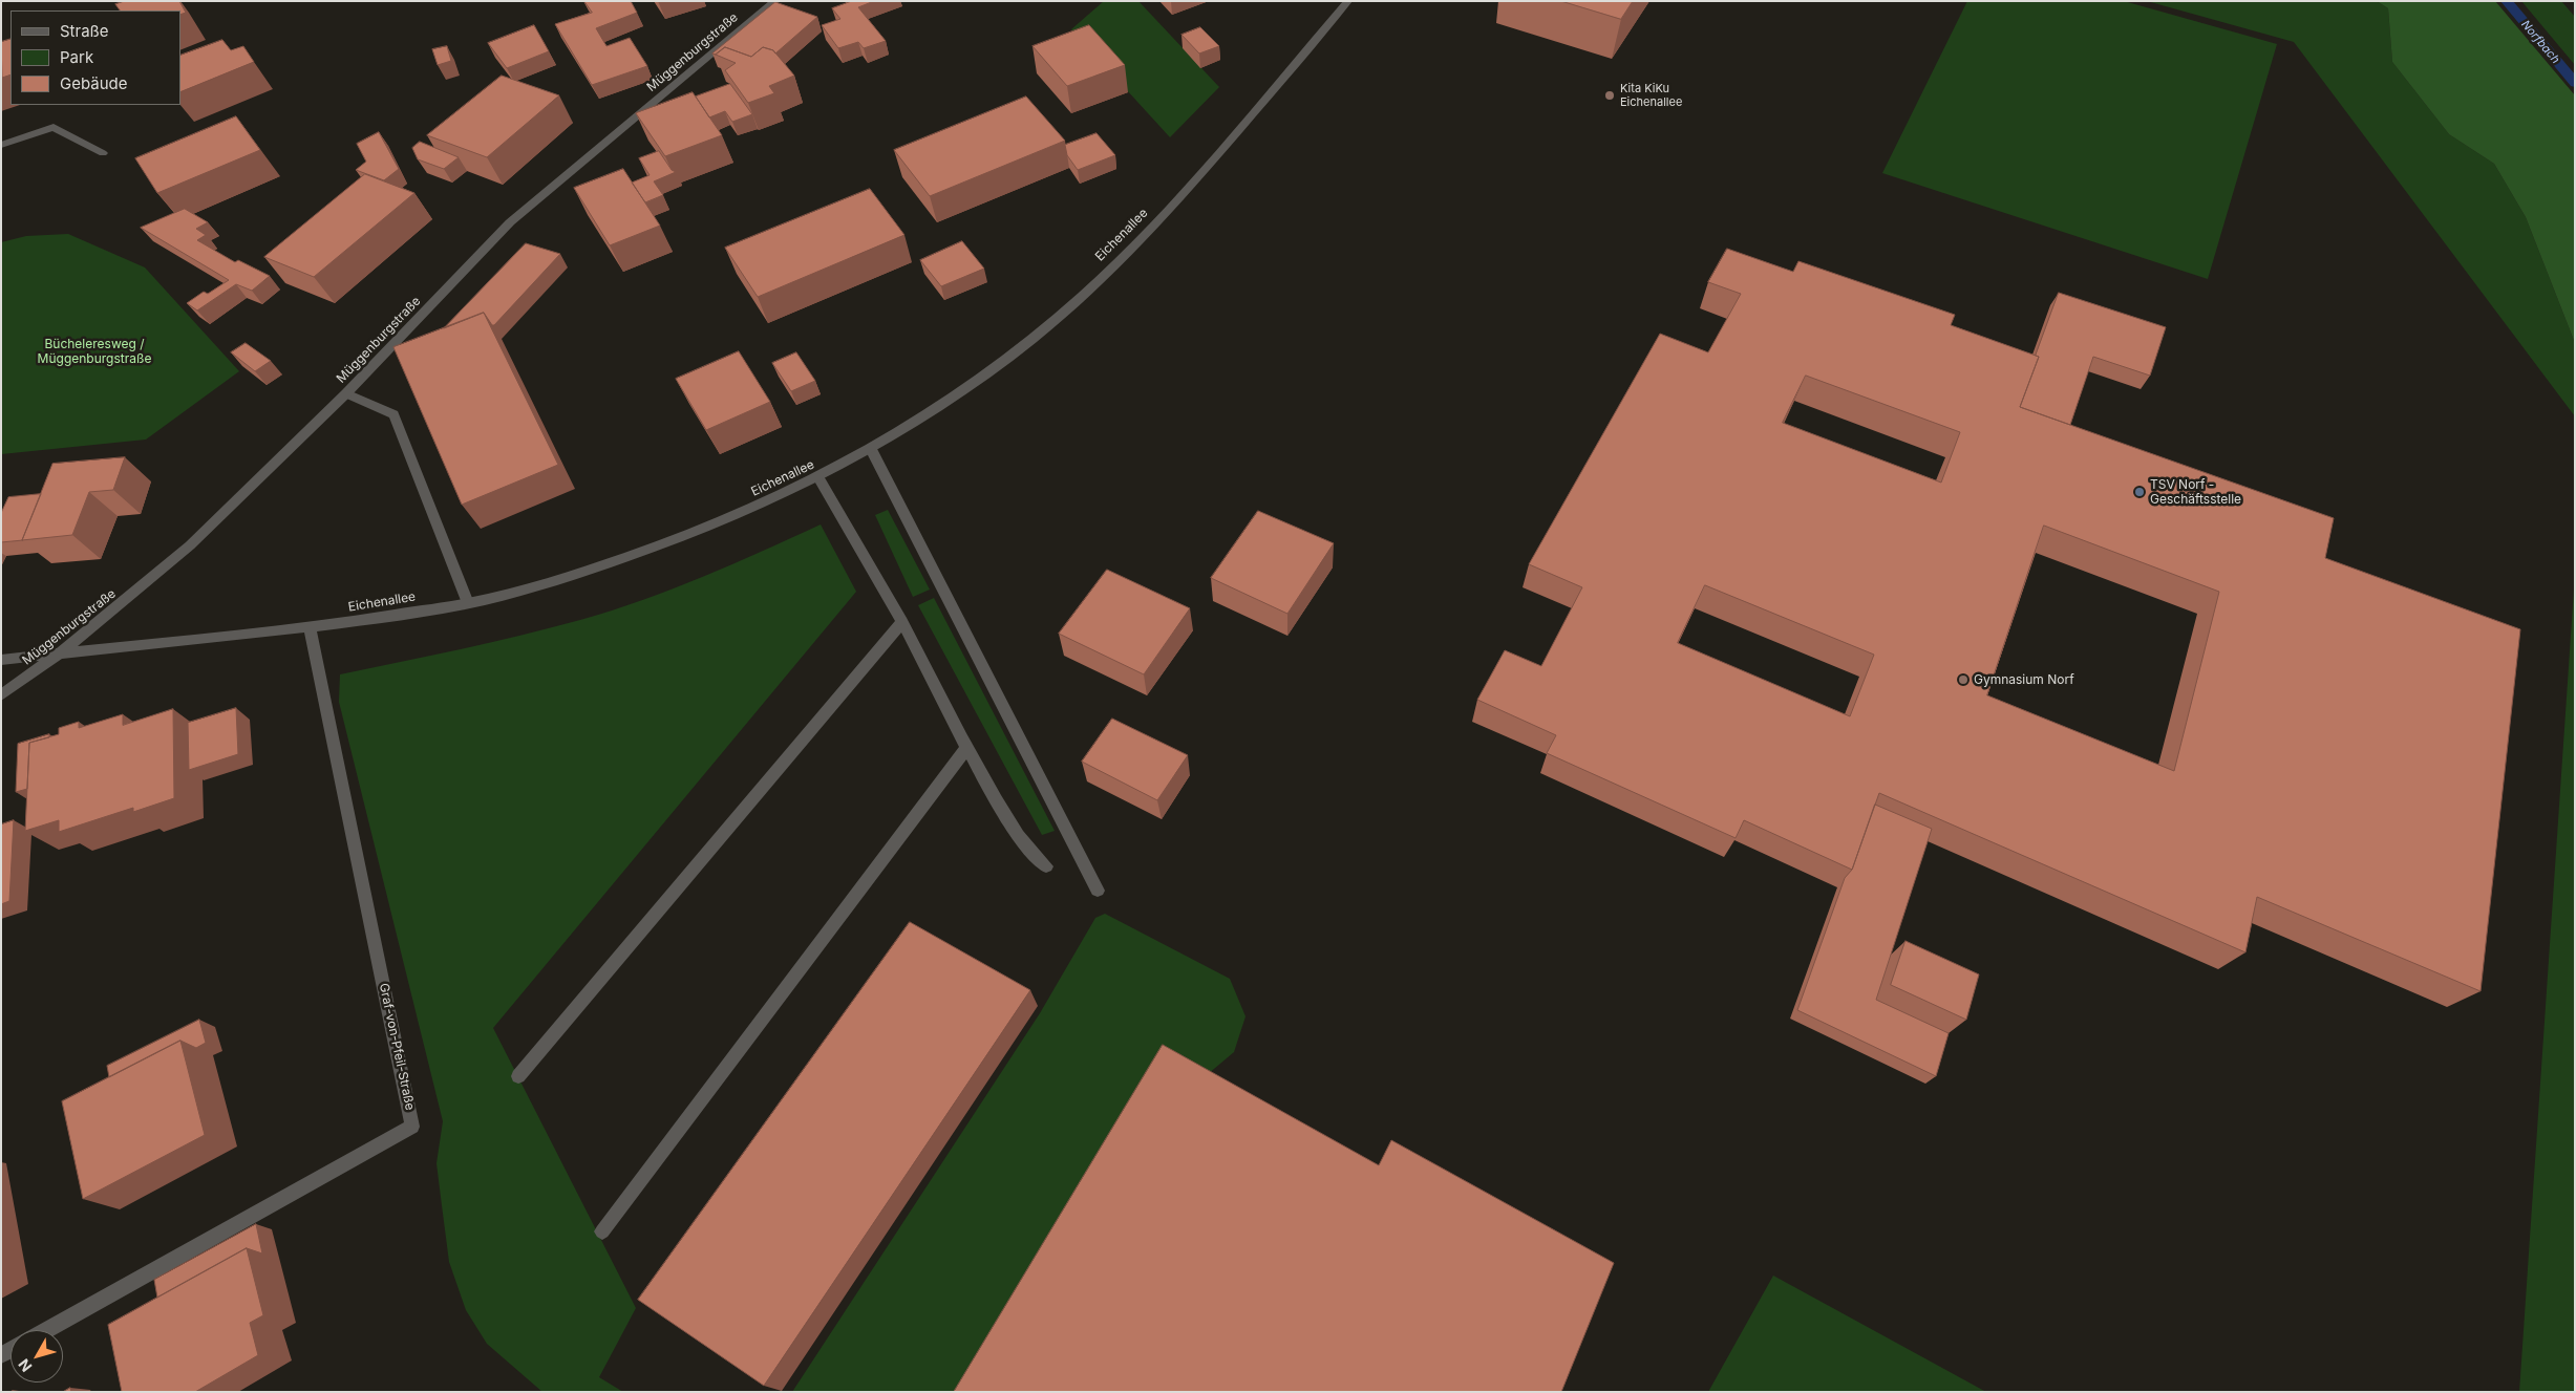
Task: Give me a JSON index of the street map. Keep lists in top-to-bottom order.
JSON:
{
  "streets": {
    "street": ["Müggenburgstraße", "Eichenallee", "Graf-von-Pfeil-Straße"]
  },
  "crossings": [
    ["Müggenburgstraße", "Eichenallee"],
    ["Eichenallee", "Graf-von-Pfeil-Straße"]
  ],
  "water": ["Norfbach"],
  "parks": ["Bücheleresweg / Müggenburgstraße"],
  "places": ["Kita KiKu Eichenallee", "TSV Norf - Geschäftsstelle", "Gymnasium Norf"],
  "legend": ["Straße", "Park", "Gebäude"],
  "north": "bottom left"
}
